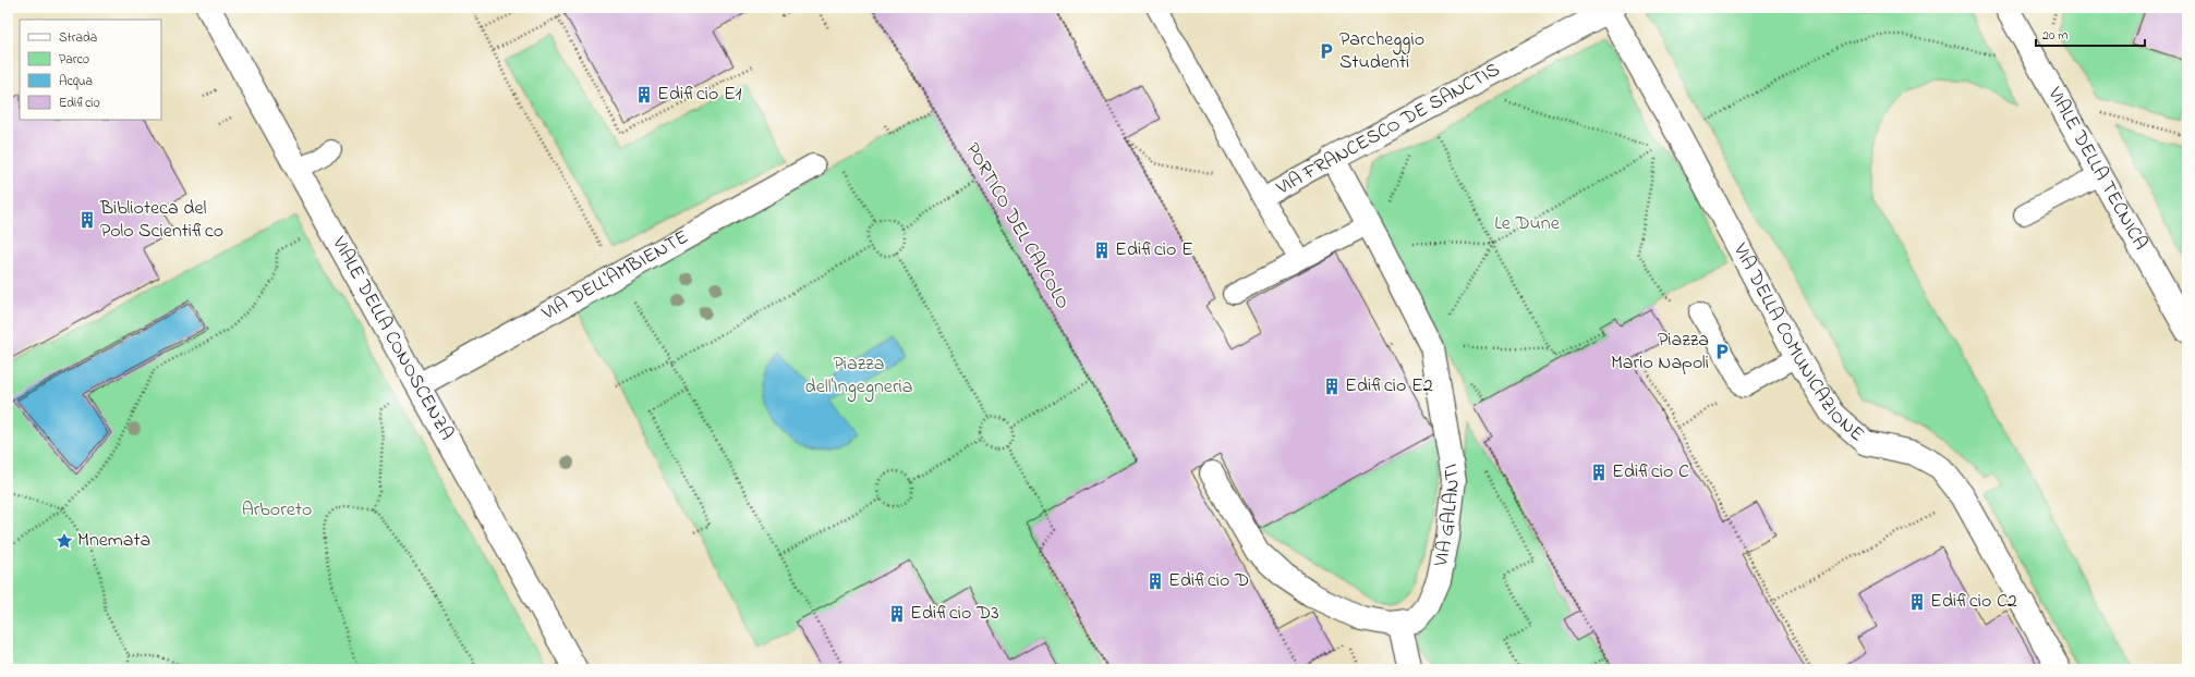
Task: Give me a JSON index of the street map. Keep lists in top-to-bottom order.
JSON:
{
  "streets": {
    "street": [
      "VIA FRANCESCO DE SANCTIS",
      "VIALE DELLA TECNICA",
      "VIA DELL'AMBIENTE",
      "VIALE DELLA CONOSCENZA",
      "VIA DELLA COMUNICAZIONE",
      "VIA GALANTI"
    ],
    "path": ["PORTICO DEL CALCOLO"]
  },
  "crossings": [
    ["VIA FRANCESCO DE SANCTIS", "VIA DELLA COMUNICAZIONE"],
    ["VIA FRANCESCO DE SANCTIS", "VIA GALANTI"],
    ["VIA DELL'AMBIENTE", "VIALE DELLA CONOSCENZA"]
  ],
  "parks": ["Le Dune", "Piazza dell'Ingegneria", "Arboreto"],
  "places": {
    "parking": ["Parcheggio Studenti", "Piazza Mario Napoli"],
    "building": [
      "Edificio E1",
      "Biblioteca del Polo Scientifico",
      "Edificio E",
      "Edificio E2",
      "Edificio C",
      "Edificio D",
      "Edificio C2",
      "Edificio D3"
    ],
    "place": ["Mnemata"]
  },
  "legend": [
    "Strada",
    "Parco",
    "Acqua",
    "Edificio"
  ],
  "scale_bar": "20 m"
}
